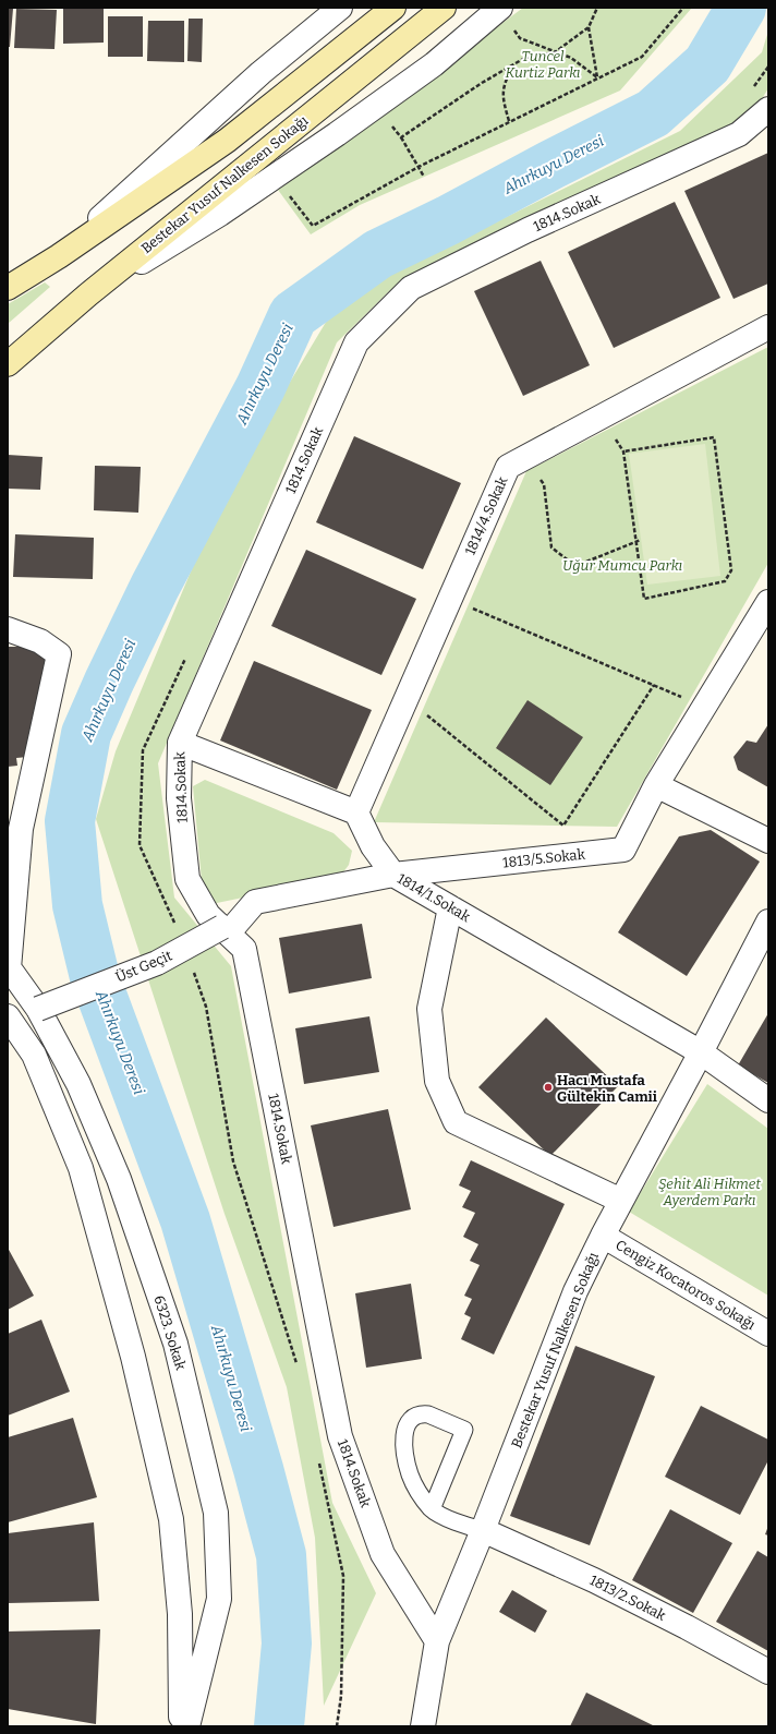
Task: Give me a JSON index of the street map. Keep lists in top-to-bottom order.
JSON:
{
  "streets": {
    "main road": ["Bestekar Yusuf Nalkesen Sokağı"],
    "street": [
      "1814.Sokak",
      "1814/4.Sokak",
      "1813/5.Sokak",
      "1814/1.Sokak",
      "Üst Geçit",
      "Cengiz Kocatoros Sokağı",
      "6323. Sokak",
      "1813/2.Sokak"
    ]
  },
  "crossings": [
    ["Bestekar Yusuf Nalkesen Sokağı", "1814.Sokak"],
    ["Bestekar Yusuf Nalkesen Sokağı", "1814/1.Sokak"],
    ["Bestekar Yusuf Nalkesen Sokağı", "Cengiz Kocatoros Sokağı"],
    ["Bestekar Yusuf Nalkesen Sokağı", "1813/2.Sokak"],
    ["1814.Sokak", "Üst Geçit"],
    ["1814/4.Sokak", "1814/1.Sokak"],
    ["1813/5.Sokak", "1814/1.Sokak"],
    ["Üst Geçit", "6323. Sokak"]
  ],
  "water": ["Ahırkuyu Deresi"],
  "parks": ["Tuncel Kurtiz Parkı", "Uğur Mumcu Parkı", "Şehit Ali Hikmet Ayerdem Parkı"],
  "places": ["Hacı Mustafa Gültekin Camii"]
}
